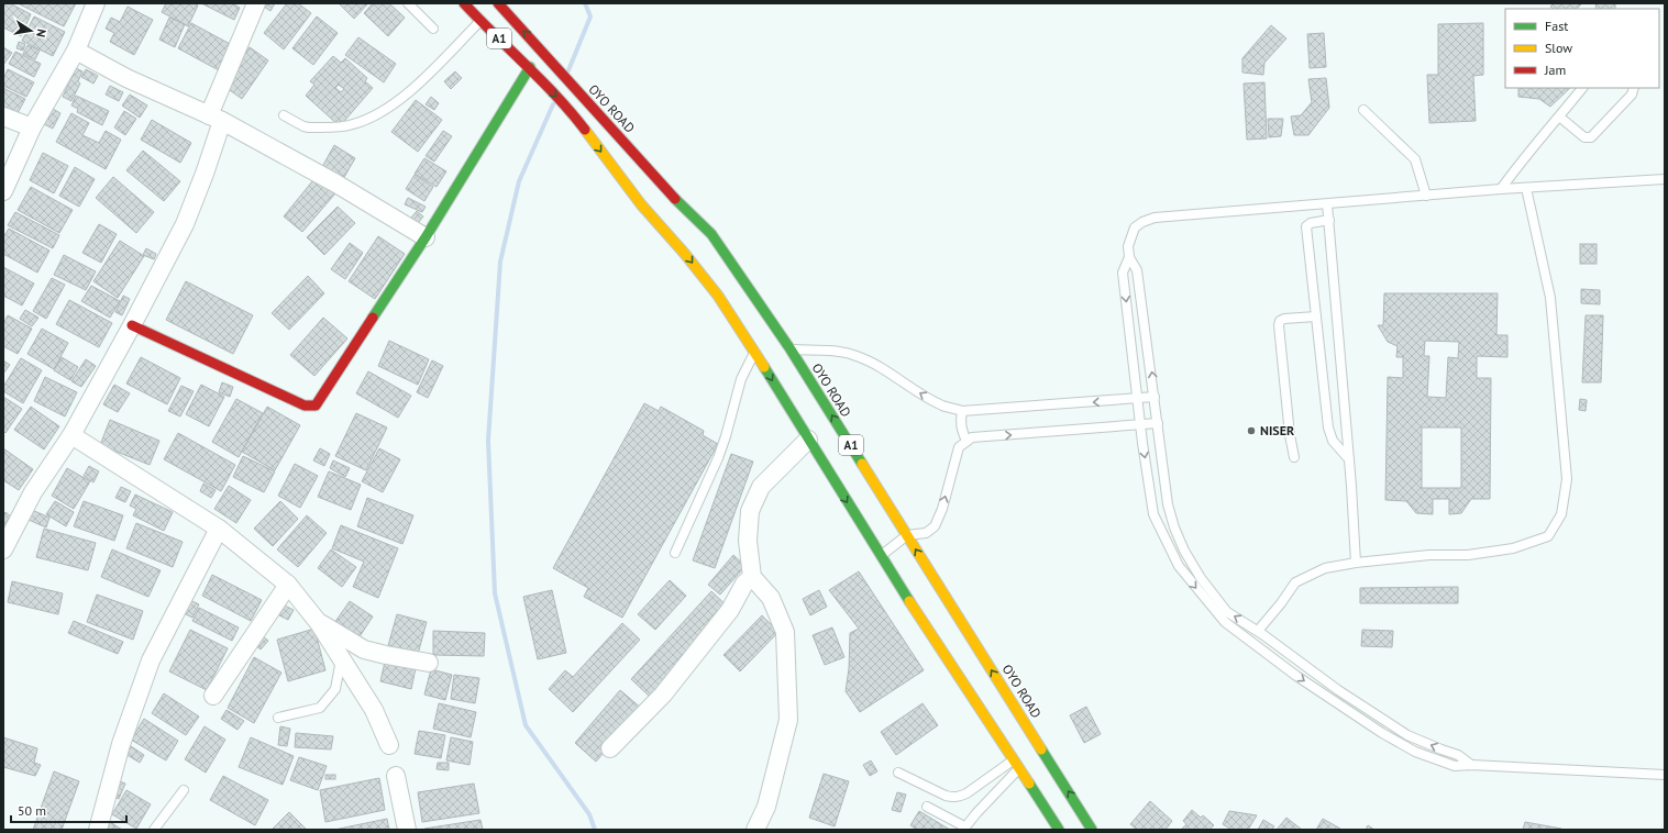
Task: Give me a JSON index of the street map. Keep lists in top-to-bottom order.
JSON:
{
  "streets": {
    "main road": ["A1", "OYO ROAD"]
  },
  "places": ["NISER"],
  "legend": ["Fast", "Slow", "Jam"],
  "scale_bar": "50 m",
  "north": "right"
}
